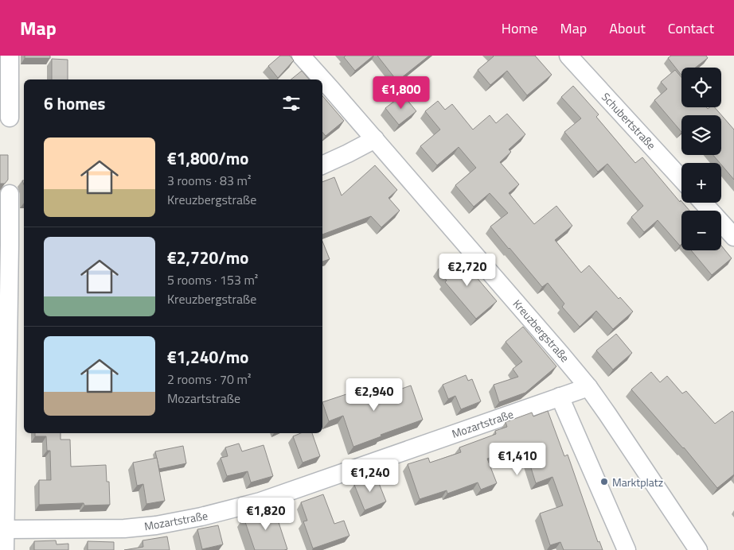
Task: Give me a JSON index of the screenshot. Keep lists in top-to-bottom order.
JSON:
{
  "streets": {
    "street": ["Schubertstraße", "Kreuzbergstraße", "Mozartstraße"]
  },
  "crossings": [
    ["Kreuzbergstraße", "Mozartstraße"]
  ],
  "places": ["Marktplatz"],
  "page": {
    "header": "Map",
    "nav": [
      "Home",
      "Map",
      "About",
      "Contact"
    ],
    "map_buttons": ["+", "−"],
    "price": [
      "€1,800",
      "€2,720",
      "€2,940",
      "€1,410",
      "€1,240",
      "€1,820"
    ],
    "heading": "6 homes",
    "list": [
      {
        "name": "€1,800/mo",
        "note": "3 rooms · 83 m² · Kreuzbergstraße"
      },
      {
        "name": "€2,720/mo",
        "note": "5 rooms · 153 m² · Kreuzbergstraße"
      },
      {
        "name": "€1,240/mo",
        "note": "2 rooms · 70 m² · Mozartstraße"
      }
    ]
  }
}
